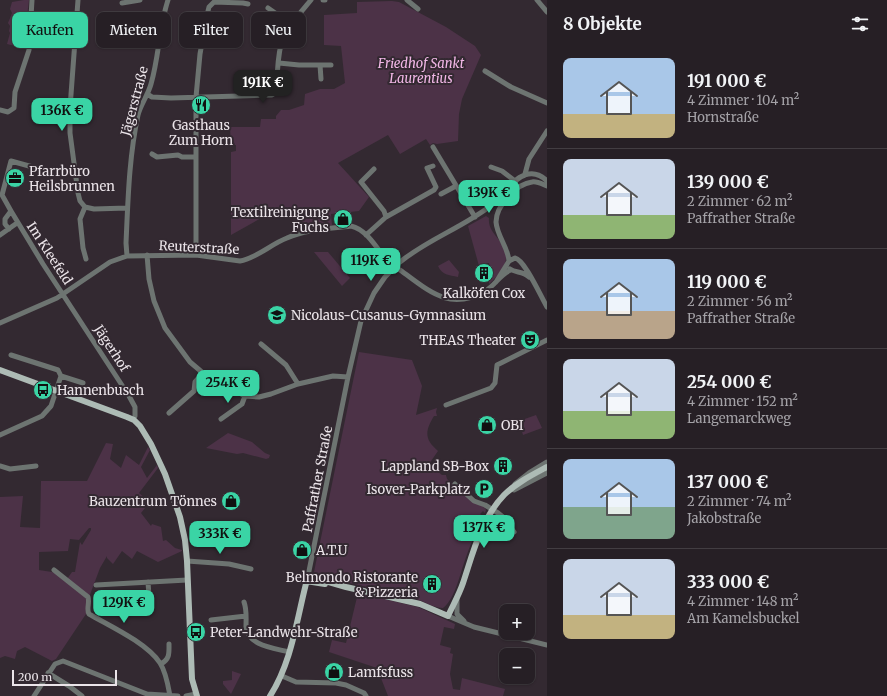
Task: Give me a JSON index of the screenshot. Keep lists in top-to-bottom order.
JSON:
{
  "streets": {
    "main road": ["Paffrather Straße"],
    "street": [
      "Jägerstraße",
      "Reuterstraße",
      "Im Kleefeld",
      "Jägerhof"
    ]
  },
  "crossings": [
    ["Jägerstraße", "Reuterstraße"],
    ["Reuterstraße", "Im Kleefeld"],
    ["Reuterstraße", "Jägerhof"],
    ["Reuterstraße", "Paffrather Straße"],
    ["Im Kleefeld", "Jägerhof"]
  ],
  "parks": ["Friedhof Sankt Laurentius"],
  "places": {
    "restaurant": ["Gasthaus Zum Horn"],
    "office": ["Pfarrbüro Heilsbrunnen"],
    "shop": [
      "Textilreinigung Fuchs",
      "OBI",
      "Bauzentrum Tönnes",
      "A.T.U",
      "Lamfsfuss"
    ],
    "building": ["Kalköfen Cox", "Lappland SB-Box", "Belmondo Ristorante & Pizzeria"],
    "school or university": ["Nicolaus-Cusanus-Gymnasium"],
    "theatre": ["THEAS Theater"],
    "bus stop": ["Hannenbusch", "Peter-Landwehr-Straße"],
    "parking": ["Isover-Parkplatz"]
  },
  "scale_bar": "200 m",
  "page": {
    "heading": "8 Objekte",
    "chip": [
      "Kaufen",
      "Mieten",
      "Filter",
      "Neu"
    ],
    "list": [
      {
        "name": "191 000 €",
        "note": "4 Zimmer · 104 m² · Hornstraße"
      },
      {
        "name": "139 000 €",
        "note": "2 Zimmer · 62 m² · Paffrather Straße"
      },
      {
        "name": "119 000 €",
        "note": "2 Zimmer · 56 m² · Paffrather Straße"
      },
      {
        "name": "254 000 €",
        "note": "4 Zimmer · 152 m² · Langemarckweg"
      },
      {
        "name": "137 000 €",
        "note": "2 Zimmer · 74 m² · Jakobstraße"
      },
      {
        "name": "333 000 €",
        "note": "4 Zimmer · 148 m² · Am Kamelsbuckel"
      }
    ],
    "price": [
      "191K €",
      "136K €",
      "139K €",
      "119K €",
      "254K €",
      "137K €",
      "333K €",
      "129K €"
    ],
    "map_buttons": ["+", "−"],
    "scale": "200 m"
  }
}
